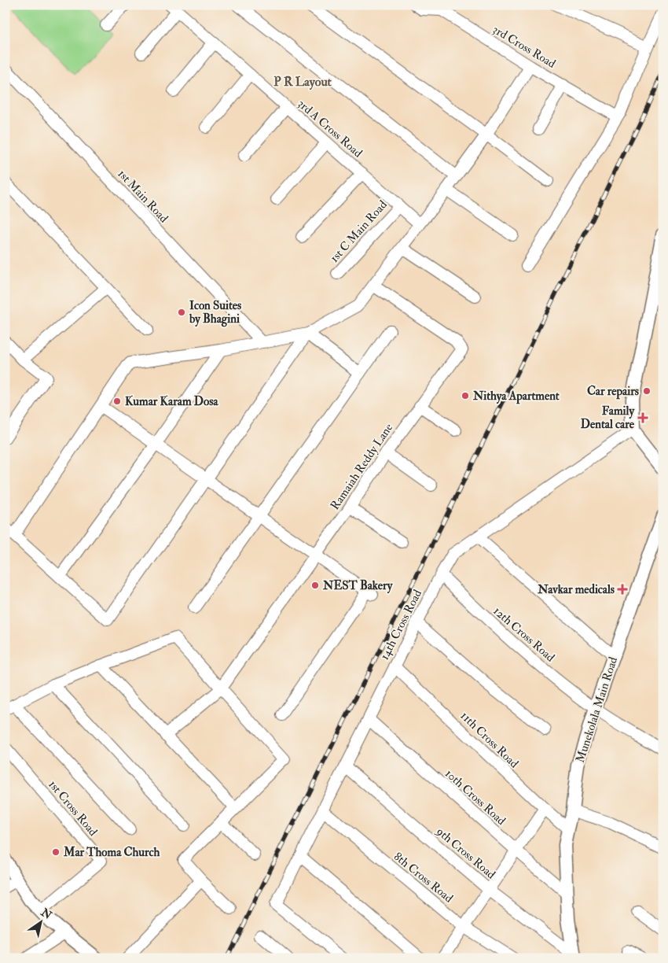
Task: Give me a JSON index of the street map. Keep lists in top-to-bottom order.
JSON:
{
  "streets": {
    "street": [
      "3rd Cross Road",
      "3rd A Cross Road",
      "1st Main Road",
      "1st C Main Road",
      "Ramaiah Reddy Lane",
      "14th Cross Road",
      "12th Cross Road",
      "Munekolala Main Road",
      "11th Cross Road",
      "10th Cross Road",
      "1st Cross Road",
      "9th Cross Road",
      "8th Cross Road"
    ]
  },
  "crossings": [
    ["3rd A Cross Road", "1st C Main Road"],
    ["14th Cross Road", "12th Cross Road"],
    ["14th Cross Road", "11th Cross Road"],
    ["14th Cross Road", "10th Cross Road"],
    ["14th Cross Road", "9th Cross Road"],
    ["14th Cross Road", "8th Cross Road"],
    ["12th Cross Road", "Munekolala Main Road"],
    ["Munekolala Main Road", "11th Cross Road"],
    ["Munekolala Main Road", "10th Cross Road"],
    ["Munekolala Main Road", "9th Cross Road"]
  ],
  "districts": ["P R Layout"],
  "places": {
    "other": [
      "Icon Suites by Bhagini",
      "Car repairs",
      "Nithya Apartment",
      "Kumar Karam Dosa",
      "NEST Bakery",
      "Mar Thoma Church"
    ],
    "health": ["Family Dental care", "Navkar medicals"]
  },
  "north": "top right"
}
